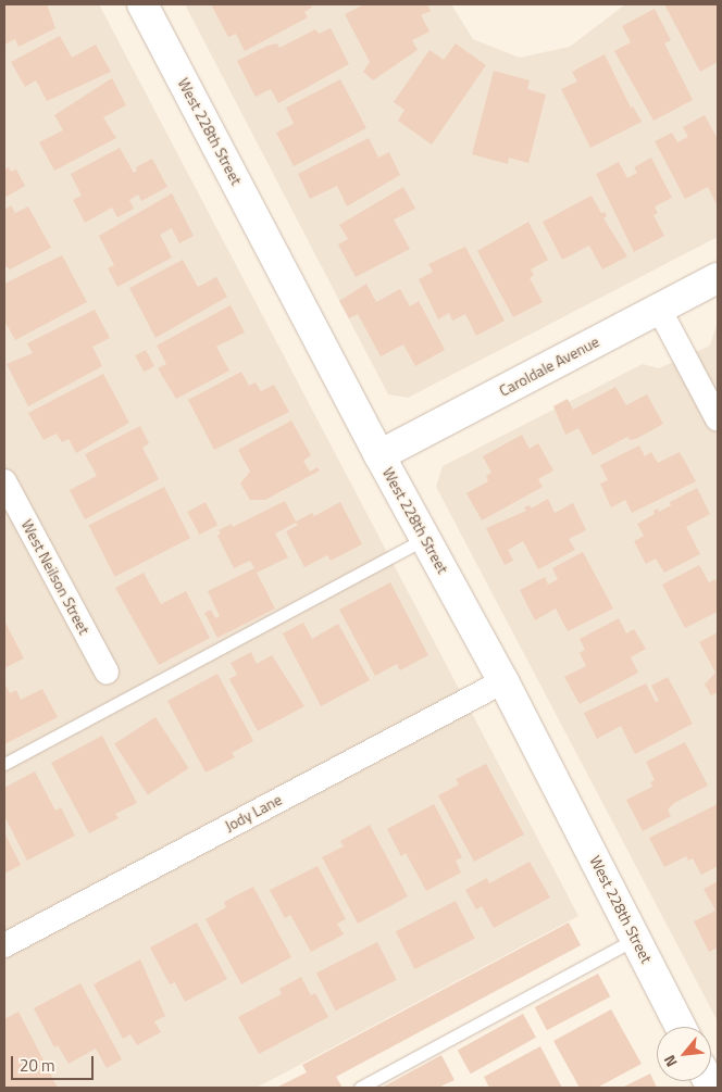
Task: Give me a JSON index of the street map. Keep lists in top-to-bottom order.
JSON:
{
  "streets": {
    "street": [
      "West 228th Street",
      "Caroldale Avenue",
      "West Neilson Street",
      "Jody Lane"
    ]
  },
  "crossings": [
    ["West 228th Street", "Caroldale Avenue"],
    ["West 228th Street", "Jody Lane"]
  ],
  "scale_bar": "20 m",
  "north": "bottom left"
}
